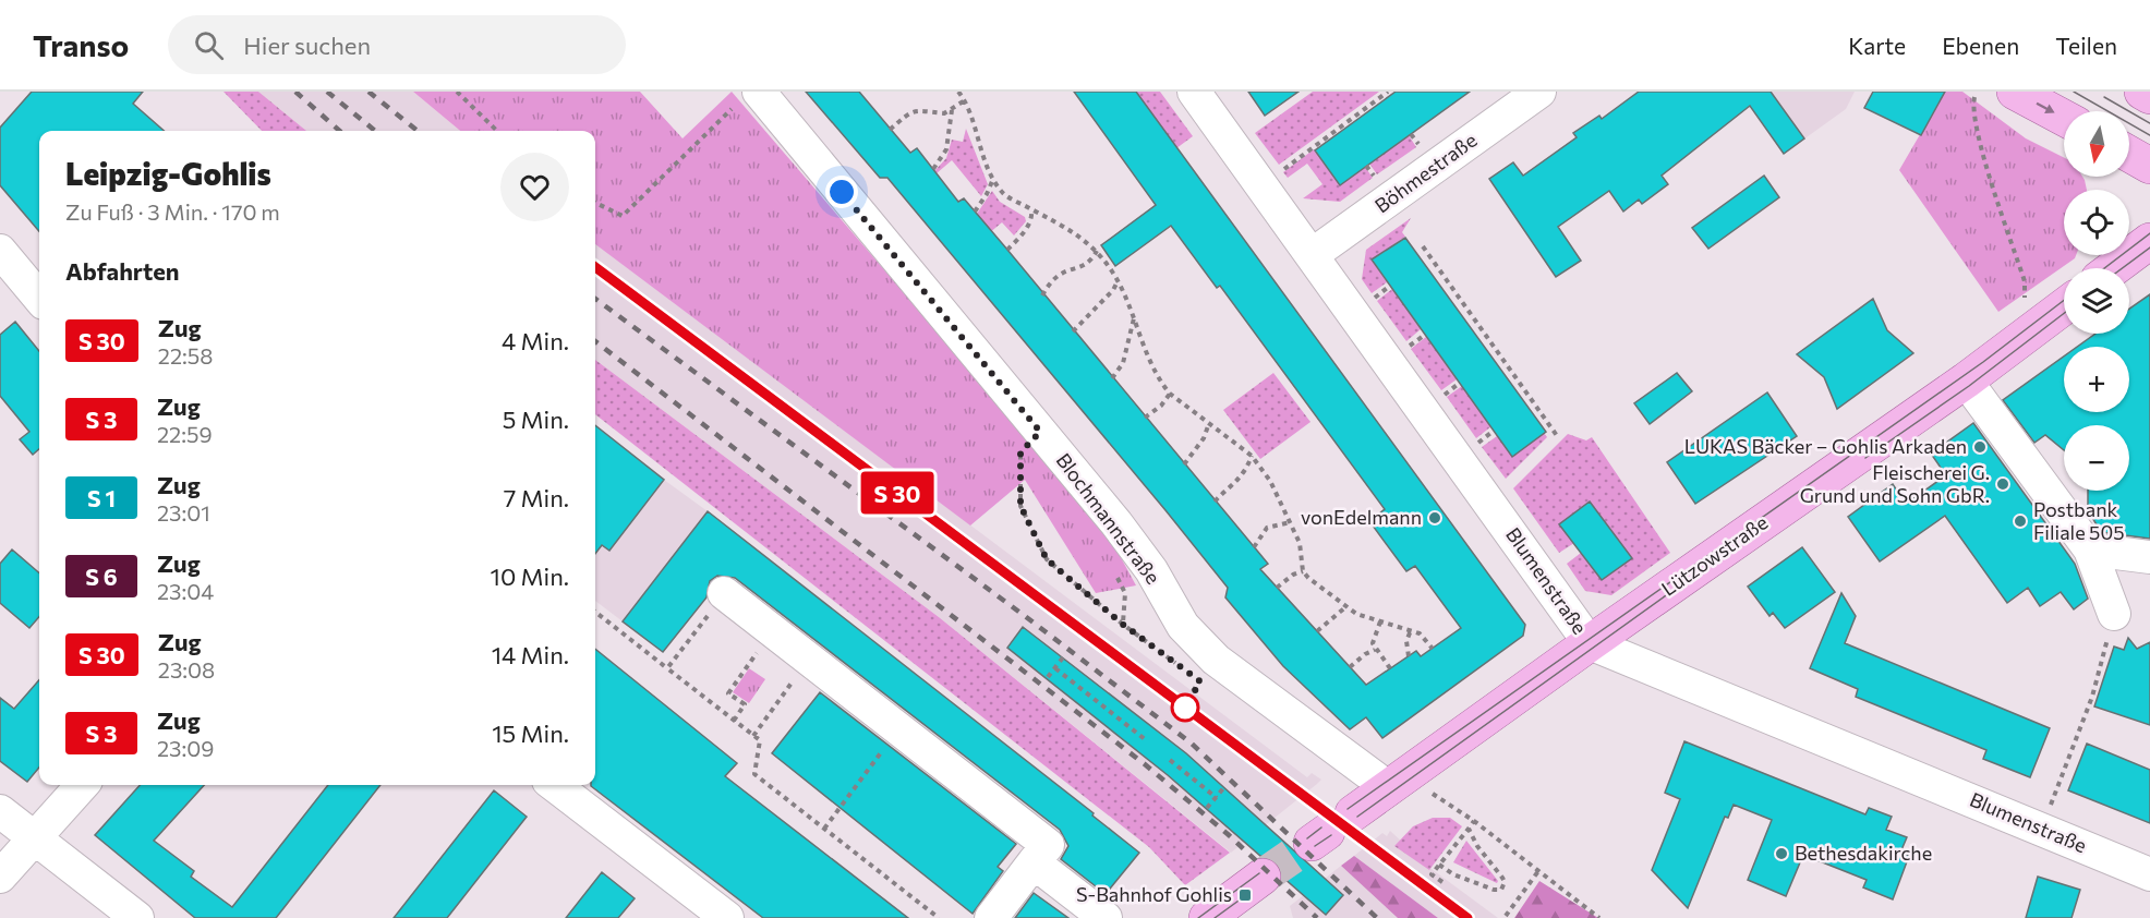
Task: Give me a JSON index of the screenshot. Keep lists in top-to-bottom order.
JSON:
{
  "streets": {
    "main road": ["Lützowstraße"],
    "street": ["Böhmestraße", "Blochmannstraße", "Blumenstraße"]
  },
  "crossings": [
    ["Böhmestraße", "Blumenstraße"],
    ["Blochmannstraße", "Lützowstraße"],
    ["Lützowstraße", "Blumenstraße"]
  ],
  "places": {
    "other": [
      "LUKAS Bäcker – Gohlis Arkaden",
      "Fleischerei G. Grund und Sohn GbR.",
      "vonEdelmann",
      "Postbank Filiale 505",
      "Bethesdakirche"
    ],
    "transit": ["S-Bahnhof Gohlis"]
  },
  "north": "bottom",
  "page": {
    "header": "Transo",
    "search": "Hier suchen",
    "nav": ["Karte", "Ebenen", "Teilen"],
    "on_map": "S 30",
    "map_buttons": ["+", "−"],
    "heading": [
      ["Leipzig-Gohlis", "Zu Fuß · 3 Min. · 170 m"],
      "Abfahrten"
    ],
    "list": [
      {
        "mark": "S 30",
        "name": "Zug",
        "note": "22:58",
        "value": "4 Min."
      },
      {
        "mark": "S 3",
        "name": "Zug",
        "note": "22:59",
        "value": "5 Min."
      },
      {
        "mark": "S 1",
        "name": "Zug",
        "note": "23:01",
        "value": "7 Min."
      },
      {
        "mark": "S 6",
        "name": "Zug",
        "note": "23:04",
        "value": "10 Min."
      },
      {
        "mark": "S 30",
        "name": "Zug",
        "note": "23:08",
        "value": "14 Min."
      },
      {
        "mark": "S 3",
        "name": "Zug",
        "note": "23:09",
        "value": "15 Min."
      }
    ]
  }
}
